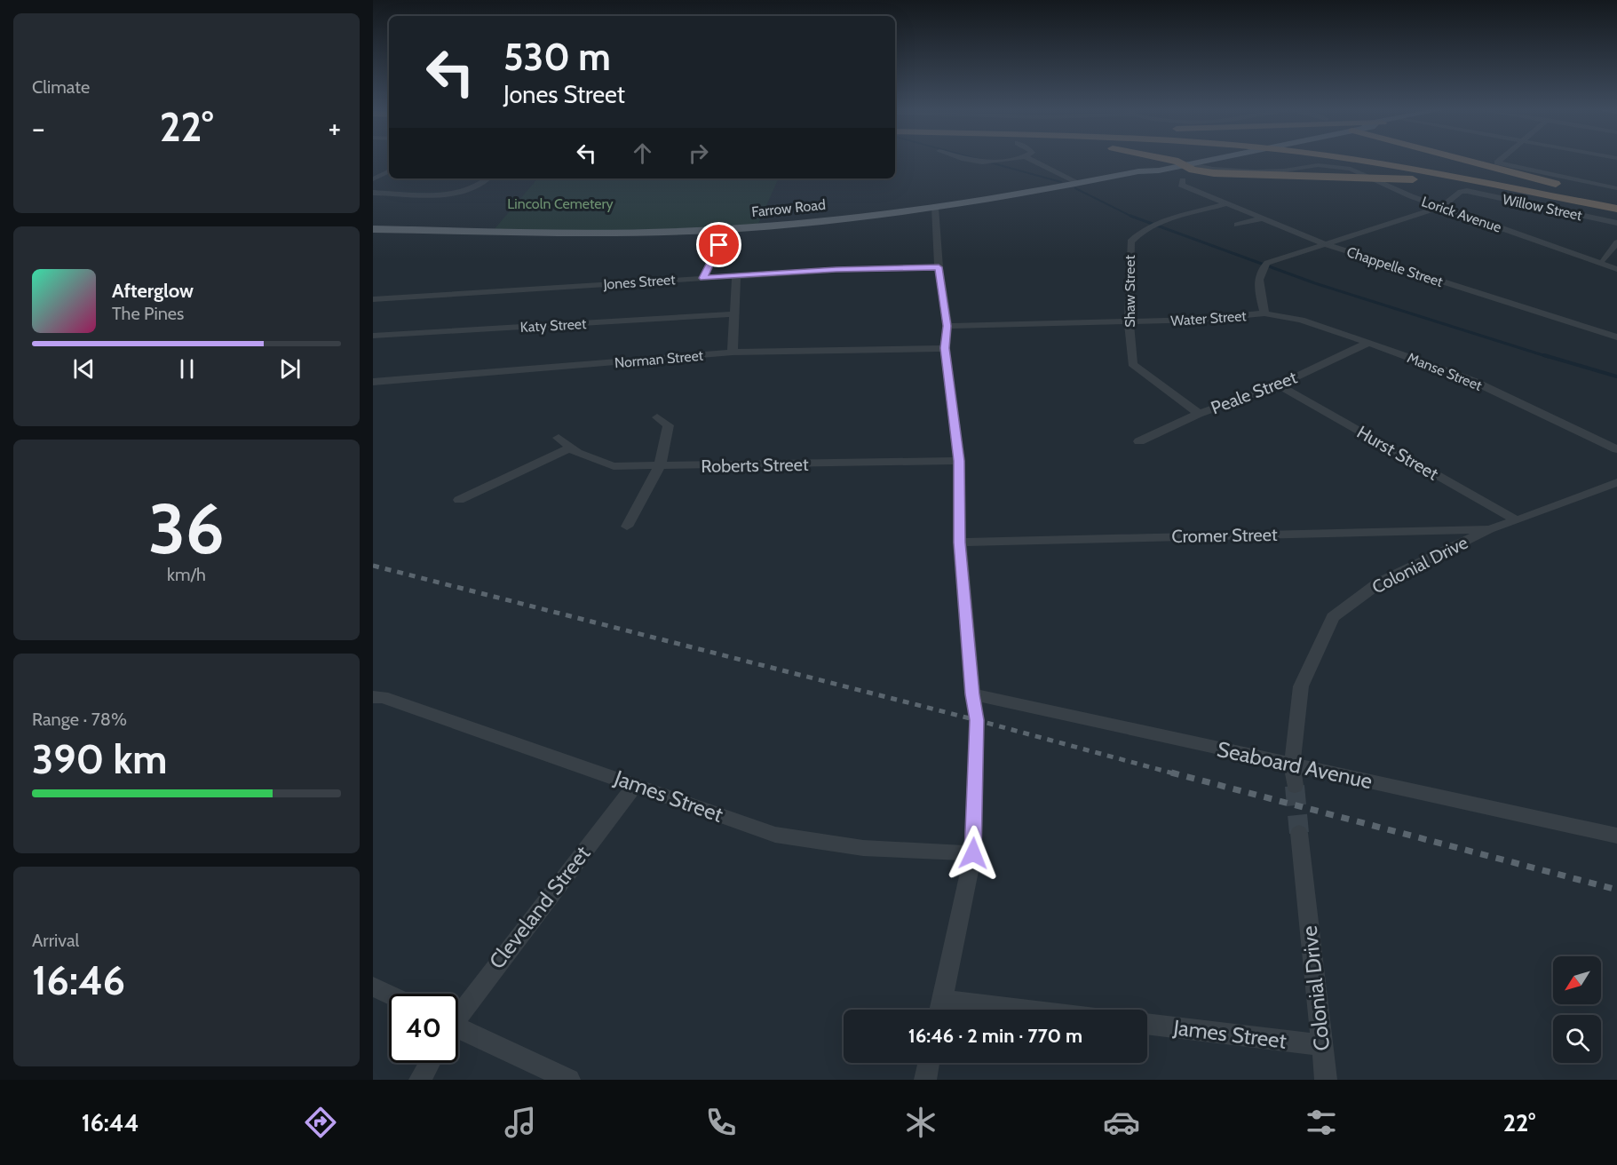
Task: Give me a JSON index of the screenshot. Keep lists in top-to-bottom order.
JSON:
{
  "streets": {
    "main road": ["Farrow Road"],
    "street": [
      "Willow Street",
      "Lorick Avenue",
      "Chappelle Street",
      "Jones Street",
      "Shaw Street",
      "Water Street",
      "Katy Street",
      "Norman Street",
      "Manse Street",
      "Peale Street",
      "Hurst Street",
      "Roberts Street",
      "Cromer Street",
      "Colonial Drive",
      "Seaboard Avenue",
      "James Street",
      "Cleveland Street"
    ]
  },
  "crossings": [
    ["Willow Street", "Water Street"],
    ["Lorick Avenue", "Water Street"],
    ["Chappelle Street", "Shaw Street"],
    ["Chappelle Street", "Water Street"],
    ["Shaw Street", "Water Street"],
    ["Shaw Street", "Peale Street"],
    ["Water Street", "Manse Street"],
    ["Manse Street", "Peale Street"],
    ["Peale Street", "Hurst Street"],
    ["Hurst Street", "Colonial Drive"],
    ["Cromer Street", "Colonial Drive"],
    ["Colonial Drive", "Seaboard Avenue"],
    ["Colonial Drive", "James Street"],
    ["James Street", "Cleveland Street"]
  ],
  "parks": ["Lincoln Cemetery"],
  "north": "bottom left",
  "page": {
    "tile": [
      "Climate",
      ["36", "km/h"],
      ["Range · 78%", "390 km"],
      ["Arrival", "16:46"]
    ],
    "turn": ["530 m", "Jones Street"],
    "heat": ["−", "22°", "+"],
    "song": ["Afterglow", "The Pines"],
    "limit": "40",
    "trip": "16:46 · 2 min · 770 m",
    "tabs": ["16:44", "22°"]
  }
}
